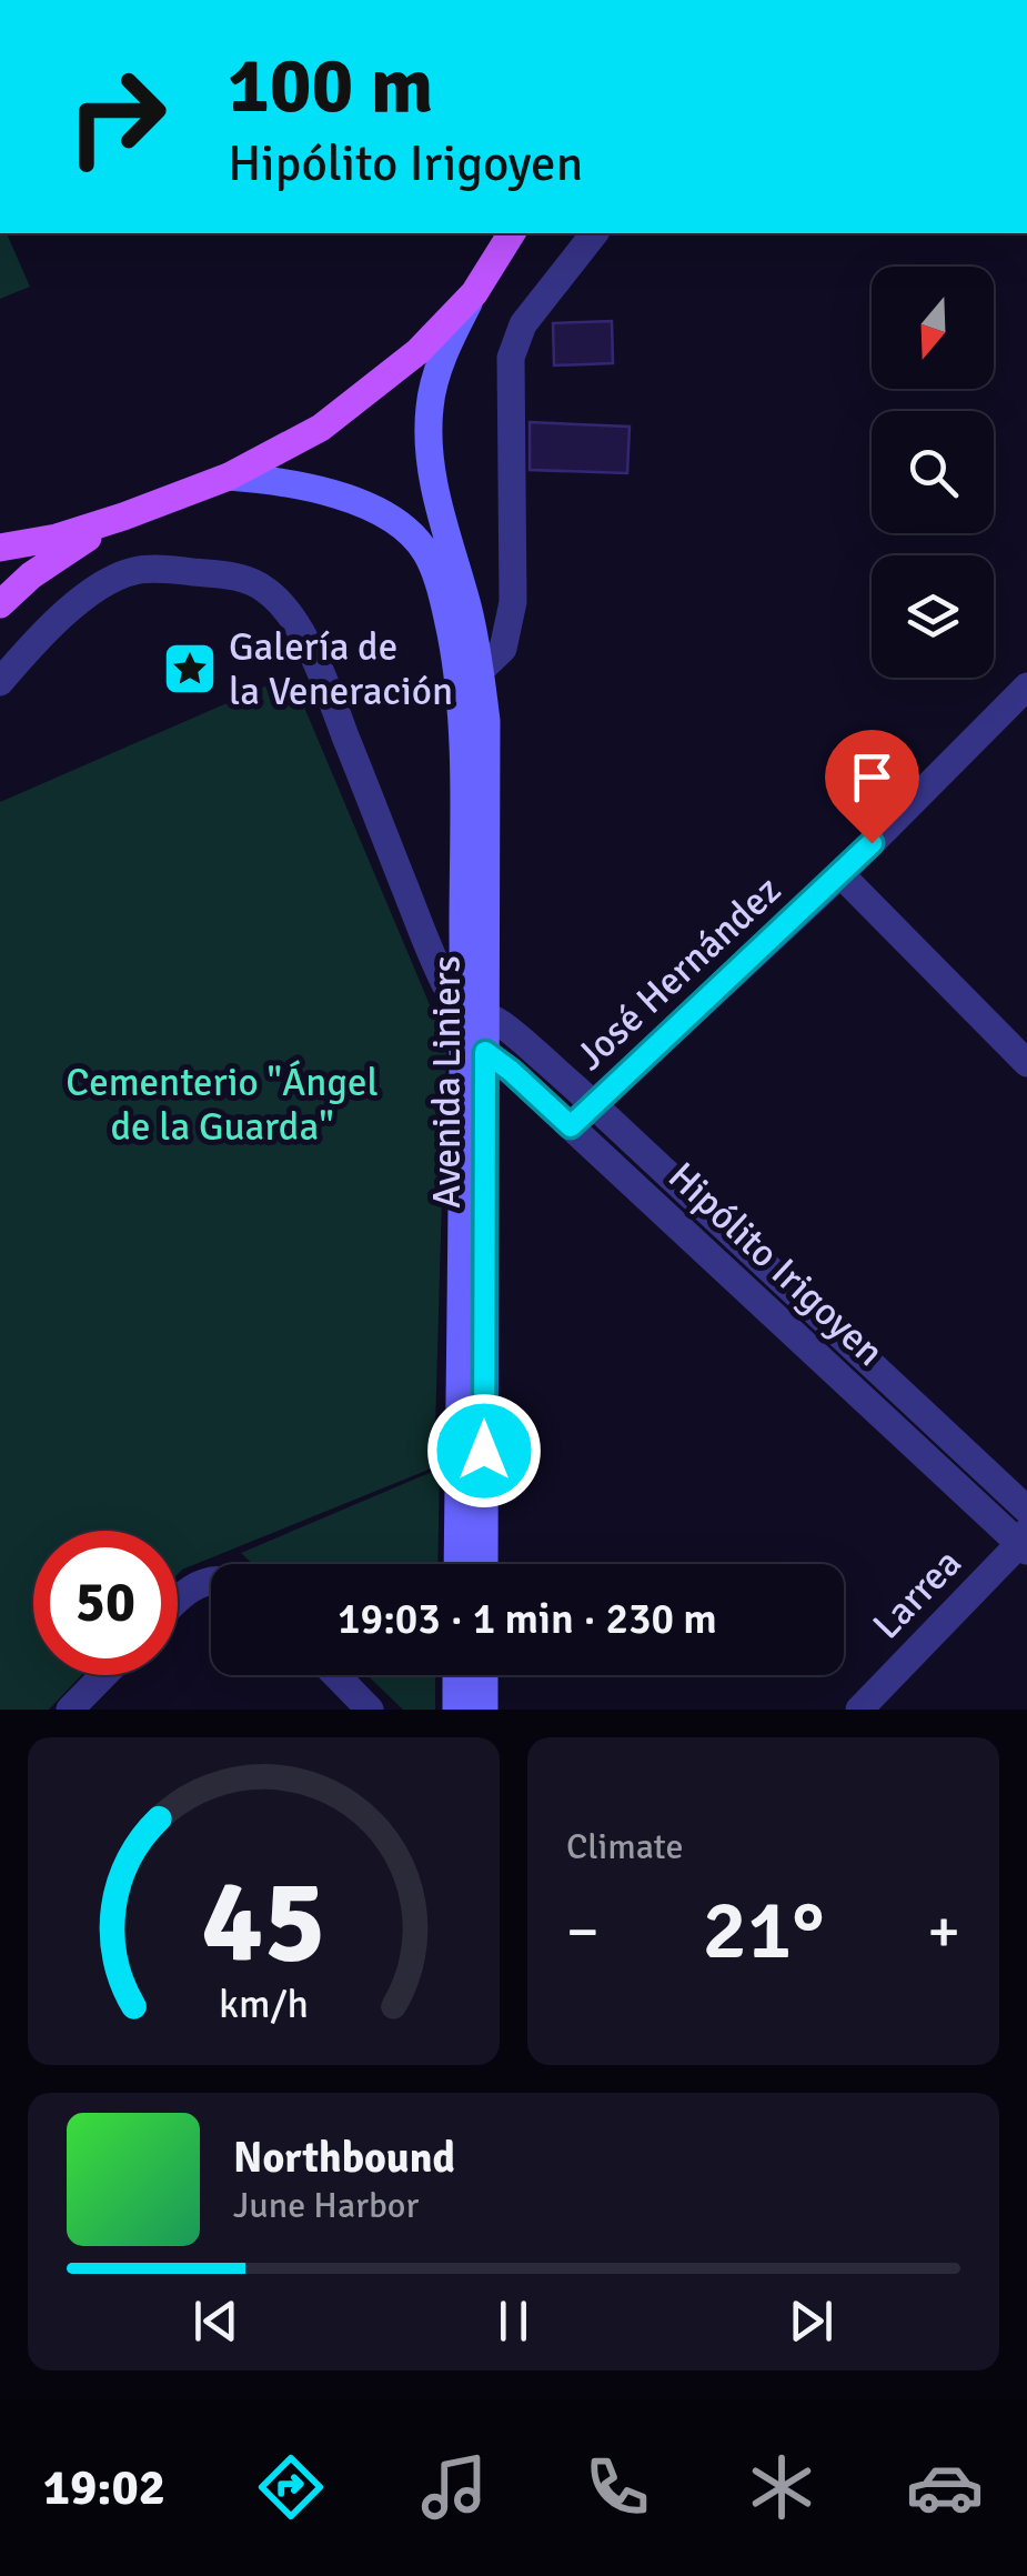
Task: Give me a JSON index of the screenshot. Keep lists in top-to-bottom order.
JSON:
{
  "streets": {
    "main road": ["Avenida Liniers"],
    "street": ["José Hernández", "Hipólito Irigoyen", "Larrea"]
  },
  "crossings": [
    ["José Hernández", "Hipólito Irigoyen"],
    ["Avenida Liniers", "Hipólito Irigoyen"],
    ["Hipólito Irigoyen", "Larrea"]
  ],
  "parks": ["Cementerio \"Ángel de la Guarda\""],
  "places": {
    "place": ["Galería de la Veneración"]
  },
  "north": "bottom",
  "page": {
    "turn": ["100 m", "Hipólito Irigoyen"],
    "limit": "50",
    "trip": "19:03 · 1 min · 230 m",
    "tile": "Climate",
    "heat": ["−", "21°", "+"],
    "song": ["Northbound", "June Harbor"],
    "tabs": "19:02",
    "gauge": ["45", "km/h"]
  }
}
